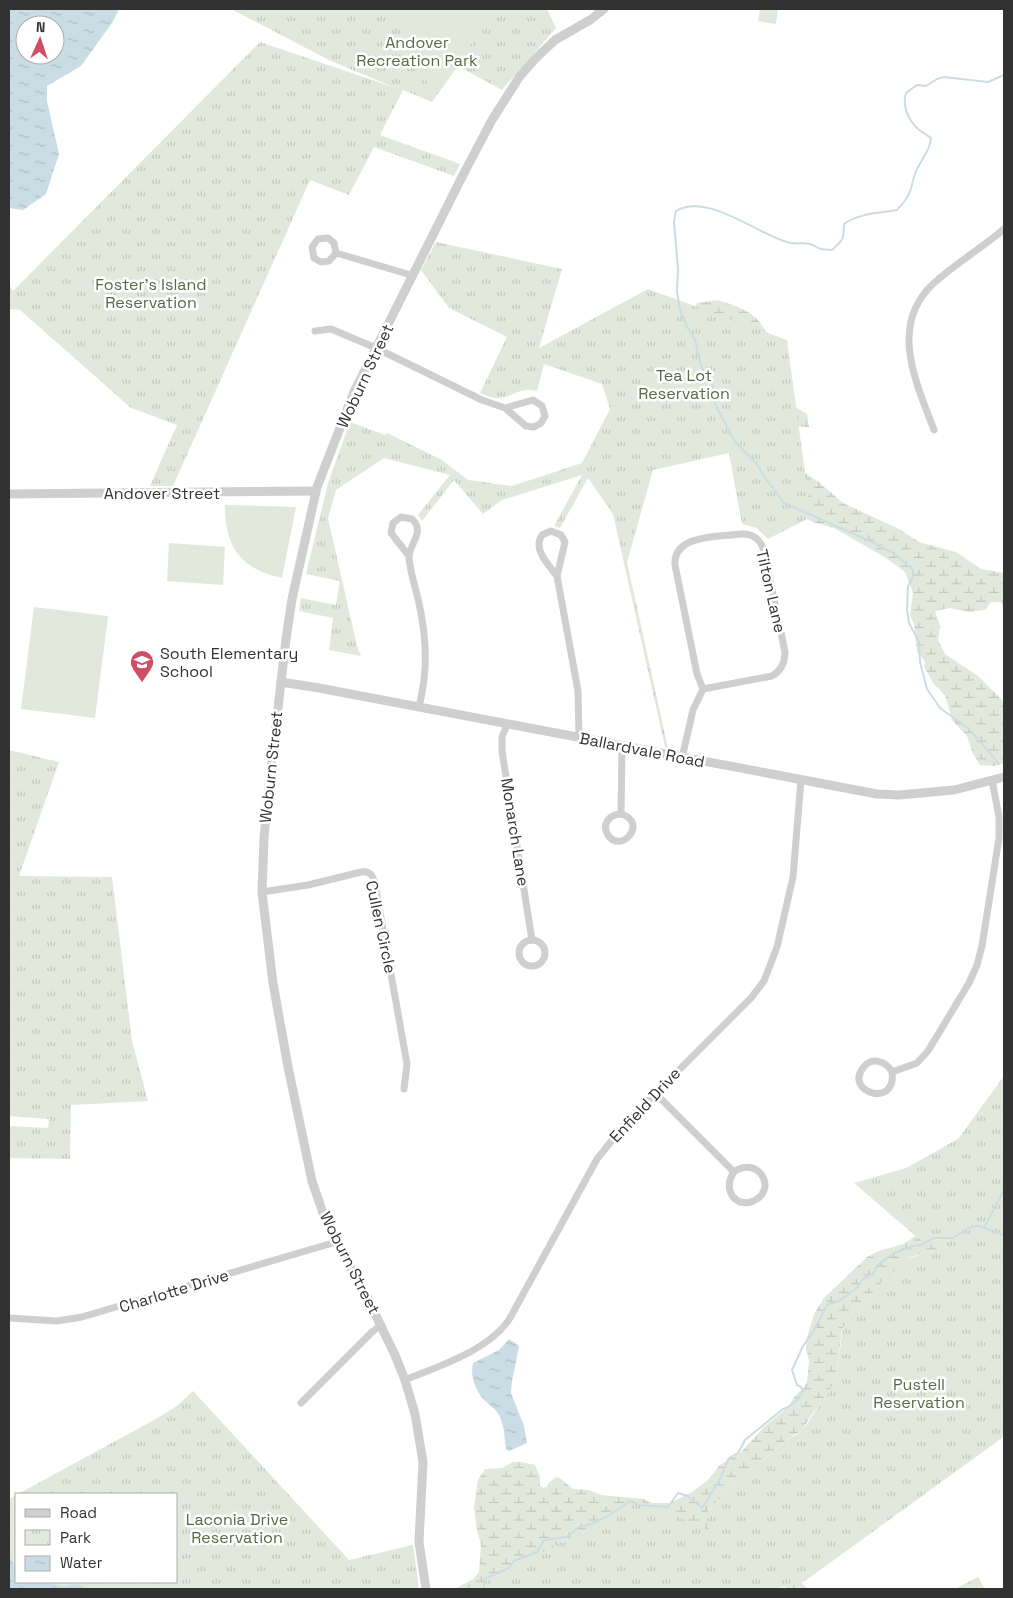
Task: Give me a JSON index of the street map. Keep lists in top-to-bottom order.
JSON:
{
  "streets": {
    "street": [
      "Woburn Street",
      "Andover Street",
      "Tilton Lane",
      "Ballardvale Road",
      "Monarch Lane",
      "Cullen Circle",
      "Enfield Drive",
      "Charlotte Drive"
    ]
  },
  "crossings": [
    ["Woburn Street", "Andover Street"],
    ["Woburn Street", "Ballardvale Road"],
    ["Woburn Street", "Cullen Circle"],
    ["Woburn Street", "Enfield Drive"],
    ["Woburn Street", "Charlotte Drive"],
    ["Ballardvale Road", "Monarch Lane"],
    ["Ballardvale Road", "Enfield Drive"]
  ],
  "parks": [
    "Andover Recreation Park",
    "Foster's Island Reservation",
    "Tea Lot Reservation",
    "Pustell Reservation",
    "Laconia Drive Reservation"
  ],
  "places": {
    "school or university": ["South Elementary School"]
  },
  "legend": ["Road", "Park", "Water"],
  "north": "top"
}
